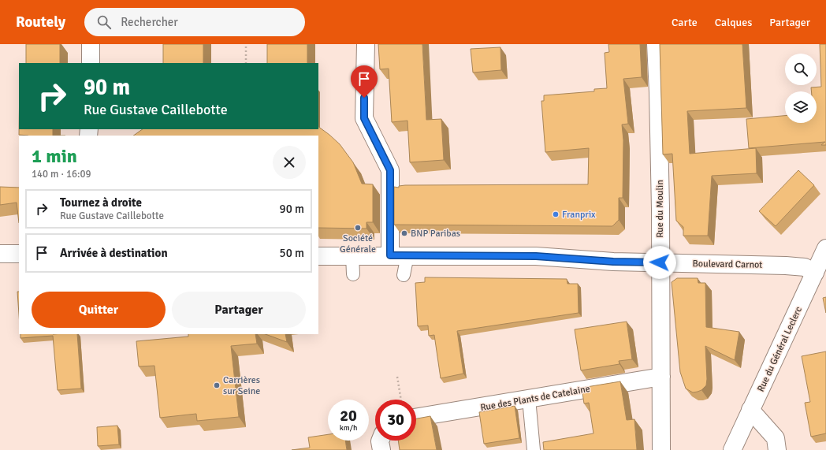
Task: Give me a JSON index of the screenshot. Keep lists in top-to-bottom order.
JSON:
{
  "streets": {
    "street": [
      "Rue du Moulin",
      "Boulevard Carnot",
      "Rue du Général Leclerc",
      "Rue des Plants de Catelaine"
    ]
  },
  "crossings": [
    ["Rue du Moulin", "Boulevard Carnot"],
    ["Rue du Moulin", "Rue des Plants de Catelaine"],
    ["Boulevard Carnot", "Rue du Général Leclerc"]
  ],
  "places": [
    "Franprix",
    "Société Générale",
    "BNP Paribas",
    "Carrières sur Seine"
  ],
  "page": {
    "header": "Routely",
    "search": "Rechercher",
    "nav": ["Carte", "Calques", "Partager"],
    "turn": ["90 m", "Rue Gustave Caillebotte"],
    "heading": ["1 min", "140 m · 16:09"],
    "list": [
      {
        "name": "Tournez à droite",
        "note": "Rue Gustave Caillebotte",
        "value": "90 m"
      },
      {
        "name": "Arrivée à destination",
        "value": "50 m"
      }
    ],
    "buttons": ["Quitter", "Partager"],
    "speed": "20 km/h",
    "limit": "30"
  }
}
